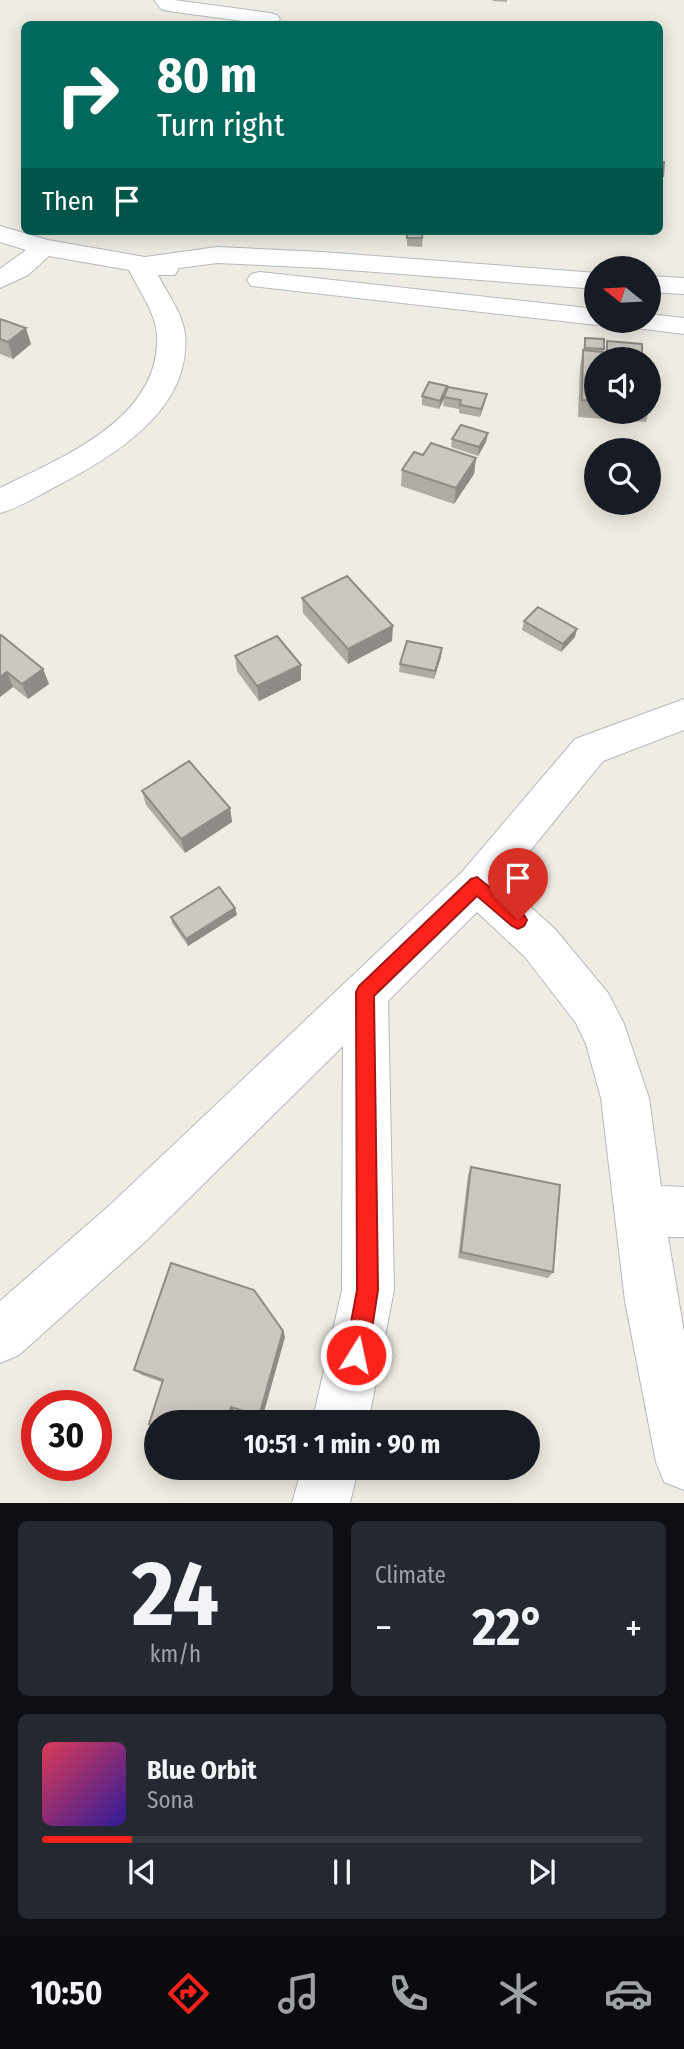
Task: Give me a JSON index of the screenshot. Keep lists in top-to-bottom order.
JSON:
{
  "north": "left",
  "page": {
    "turn": ["80 m", "Turn right"],
    "then": "Then",
    "limit": "30",
    "trip": "10:51 · 1 min · 90 m",
    "tile": [
      ["24", "km/h"],
      "Climate"
    ],
    "heat": ["−", "22°", "+"],
    "song": ["Blue Orbit", "Sona"],
    "tabs": "10:50"
  }
}
